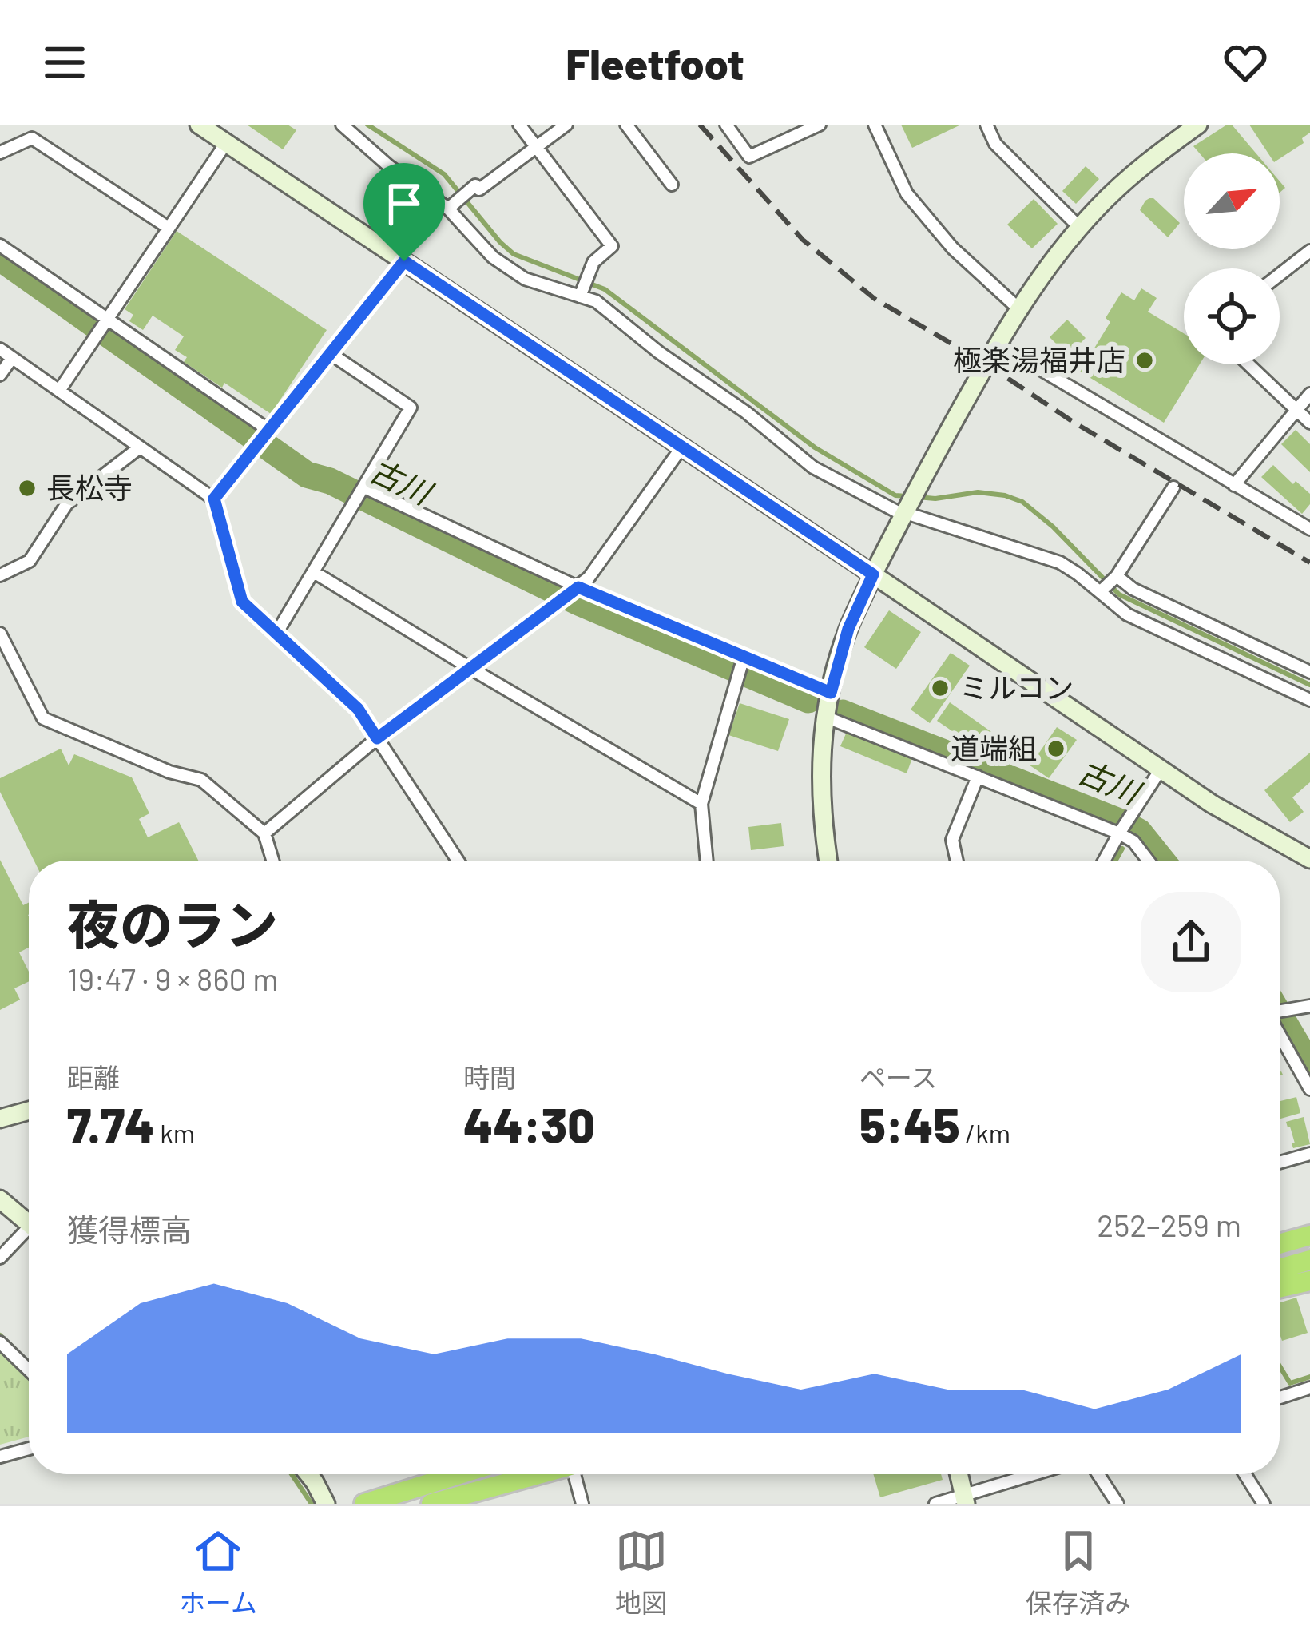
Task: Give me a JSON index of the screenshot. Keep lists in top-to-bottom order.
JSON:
{
  "water": ["古川"],
  "places": [
    "極楽湯福井店",
    "長松寺",
    "ミルコン",
    "道端組"
  ],
  "north": "top right",
  "page": {
    "header": "Fleetfoot",
    "heading": ["夜のラン", "19:47 · 9 × 860 m"],
    "stats": [
      ["距離", "7.74 km"],
      ["時間", "44:30"],
      ["ペース", "5:45 /km"]
    ],
    "chart": ["獲得標高", "252–259 m"],
    "tabs": ["ホーム", "地図", "保存済み"]
  }
}
